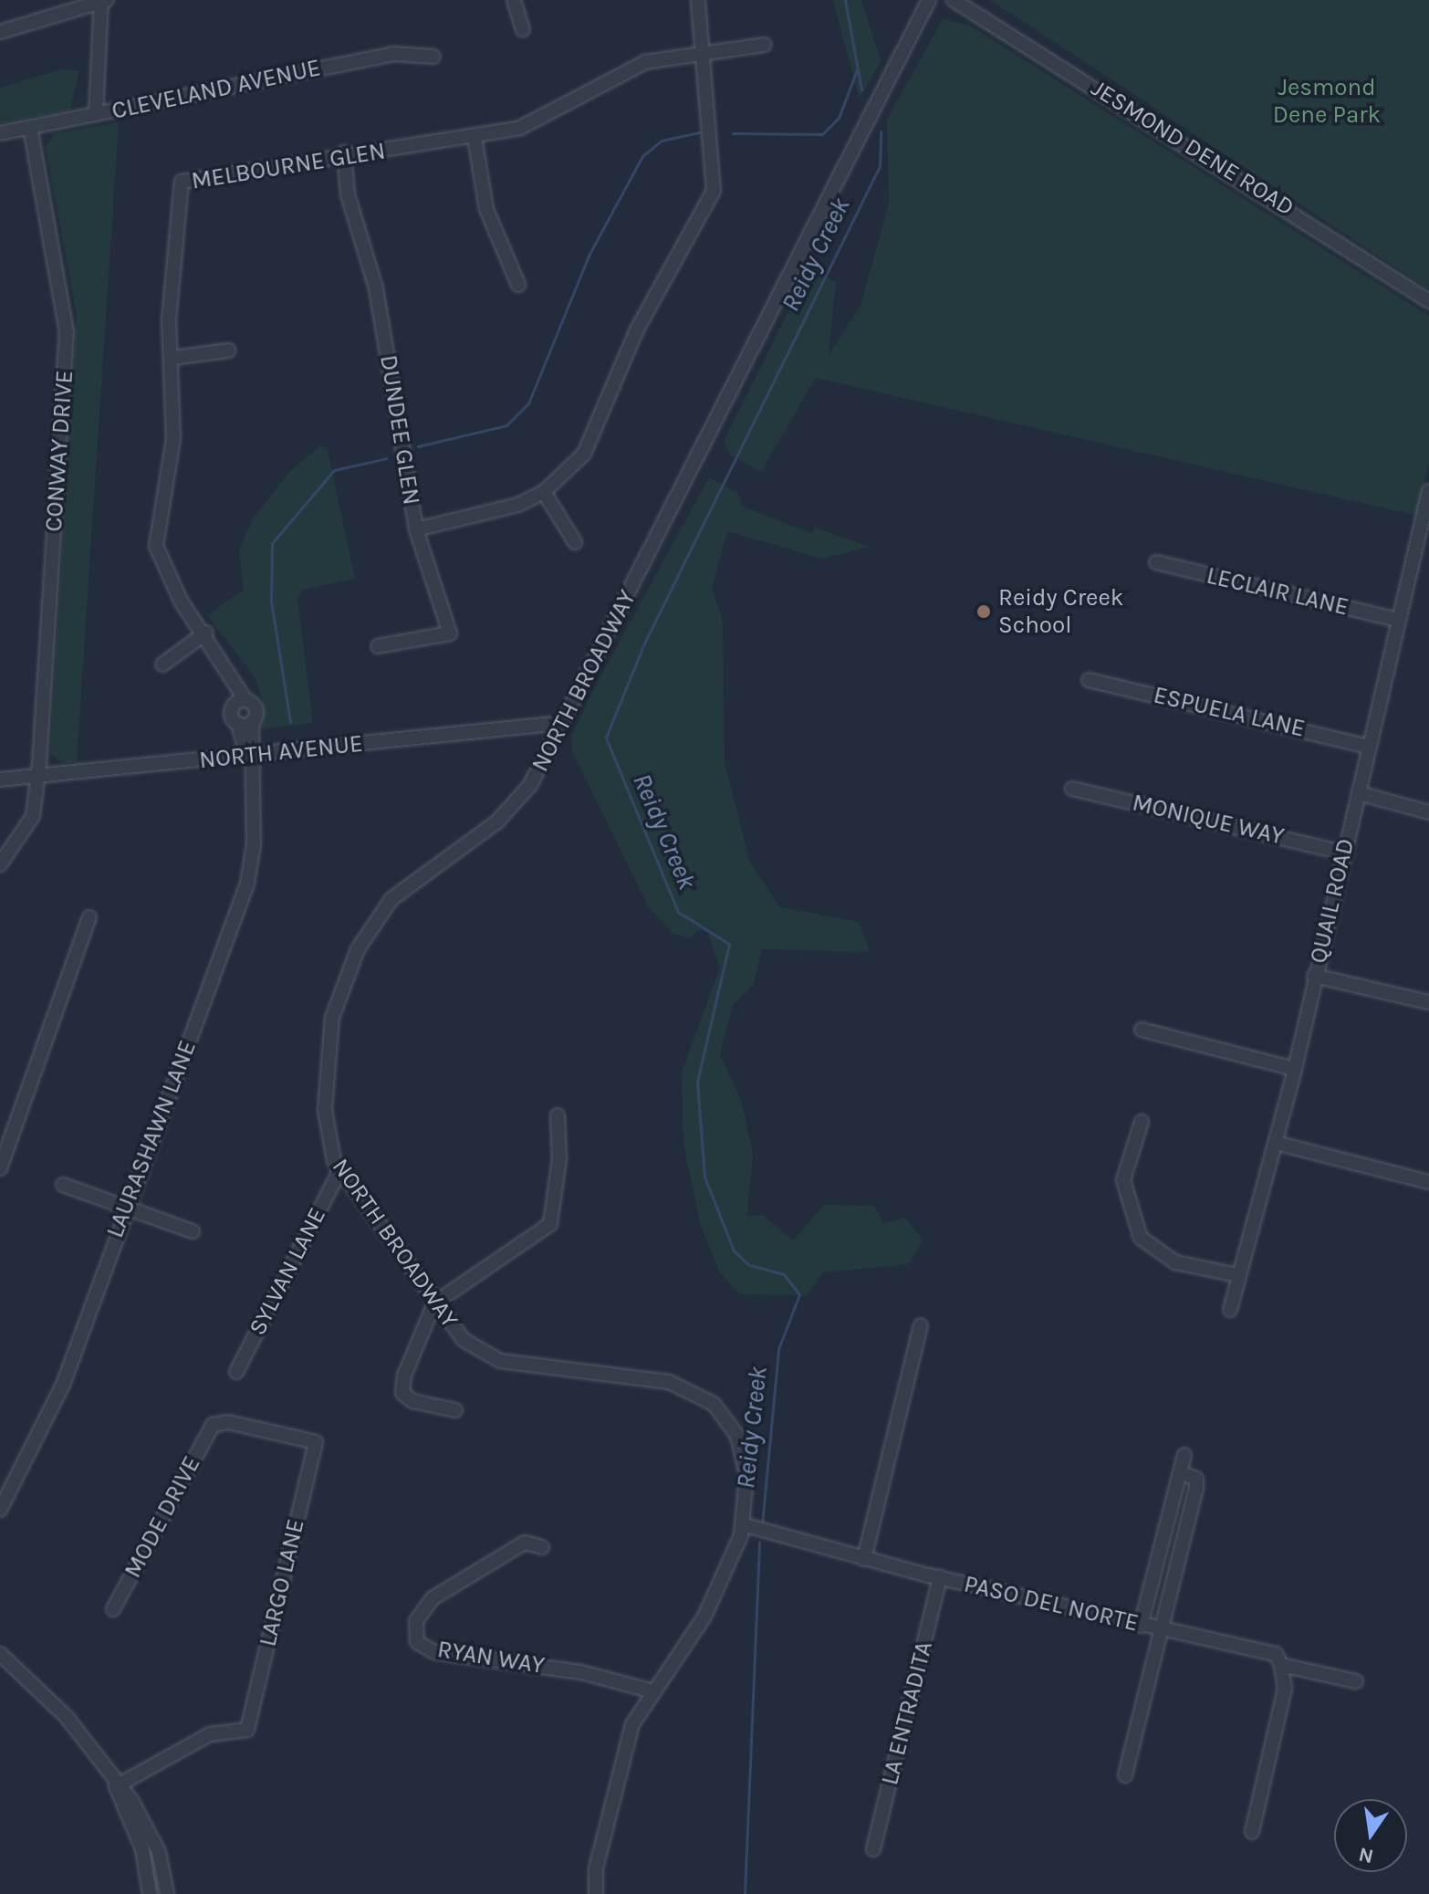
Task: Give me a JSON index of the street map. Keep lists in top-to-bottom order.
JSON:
{
  "streets": {
    "street": [
      "CLEVELAND AVENUE",
      "JESMOND DENE ROAD",
      "MELBOURNE GLEN",
      "DUNDEE GLEN",
      "CONWAY DRIVE",
      "LECLAIR LANE",
      "NORTH BROADWAY",
      "ESPUELA LANE",
      "NORTH AVENUE",
      "MONIQUE WAY",
      "QUAIL ROAD",
      "LAURASHAWN LANE",
      "SYLVAN LANE",
      "MODE DRIVE",
      "LARGO LANE",
      "PASO DEL NORTE",
      "RYAN WAY",
      "LA ENTRADITA"
    ]
  },
  "crossings": [
    ["CLEVELAND AVENUE", "CONWAY DRIVE"],
    ["MELBOURNE GLEN", "DUNDEE GLEN"],
    ["MELBOURNE GLEN", "NORTH AVENUE"],
    ["MELBOURNE GLEN", "LAURASHAWN LANE"],
    ["CONWAY DRIVE", "NORTH AVENUE"],
    ["LECLAIR LANE", "QUAIL ROAD"],
    ["NORTH BROADWAY", "NORTH AVENUE"],
    ["NORTH BROADWAY", "SYLVAN LANE"],
    ["NORTH BROADWAY", "PASO DEL NORTE"],
    ["NORTH BROADWAY", "RYAN WAY"],
    ["ESPUELA LANE", "QUAIL ROAD"],
    ["NORTH AVENUE", "LAURASHAWN LANE"],
    ["MONIQUE WAY", "QUAIL ROAD"],
    ["MODE DRIVE", "LARGO LANE"],
    ["PASO DEL NORTE", "LA ENTRADITA"]
  ],
  "water": ["Reidy Creek"],
  "parks": ["Jesmond Dene Park"],
  "places": ["Reidy Creek School"],
  "north": "bottom"
}
